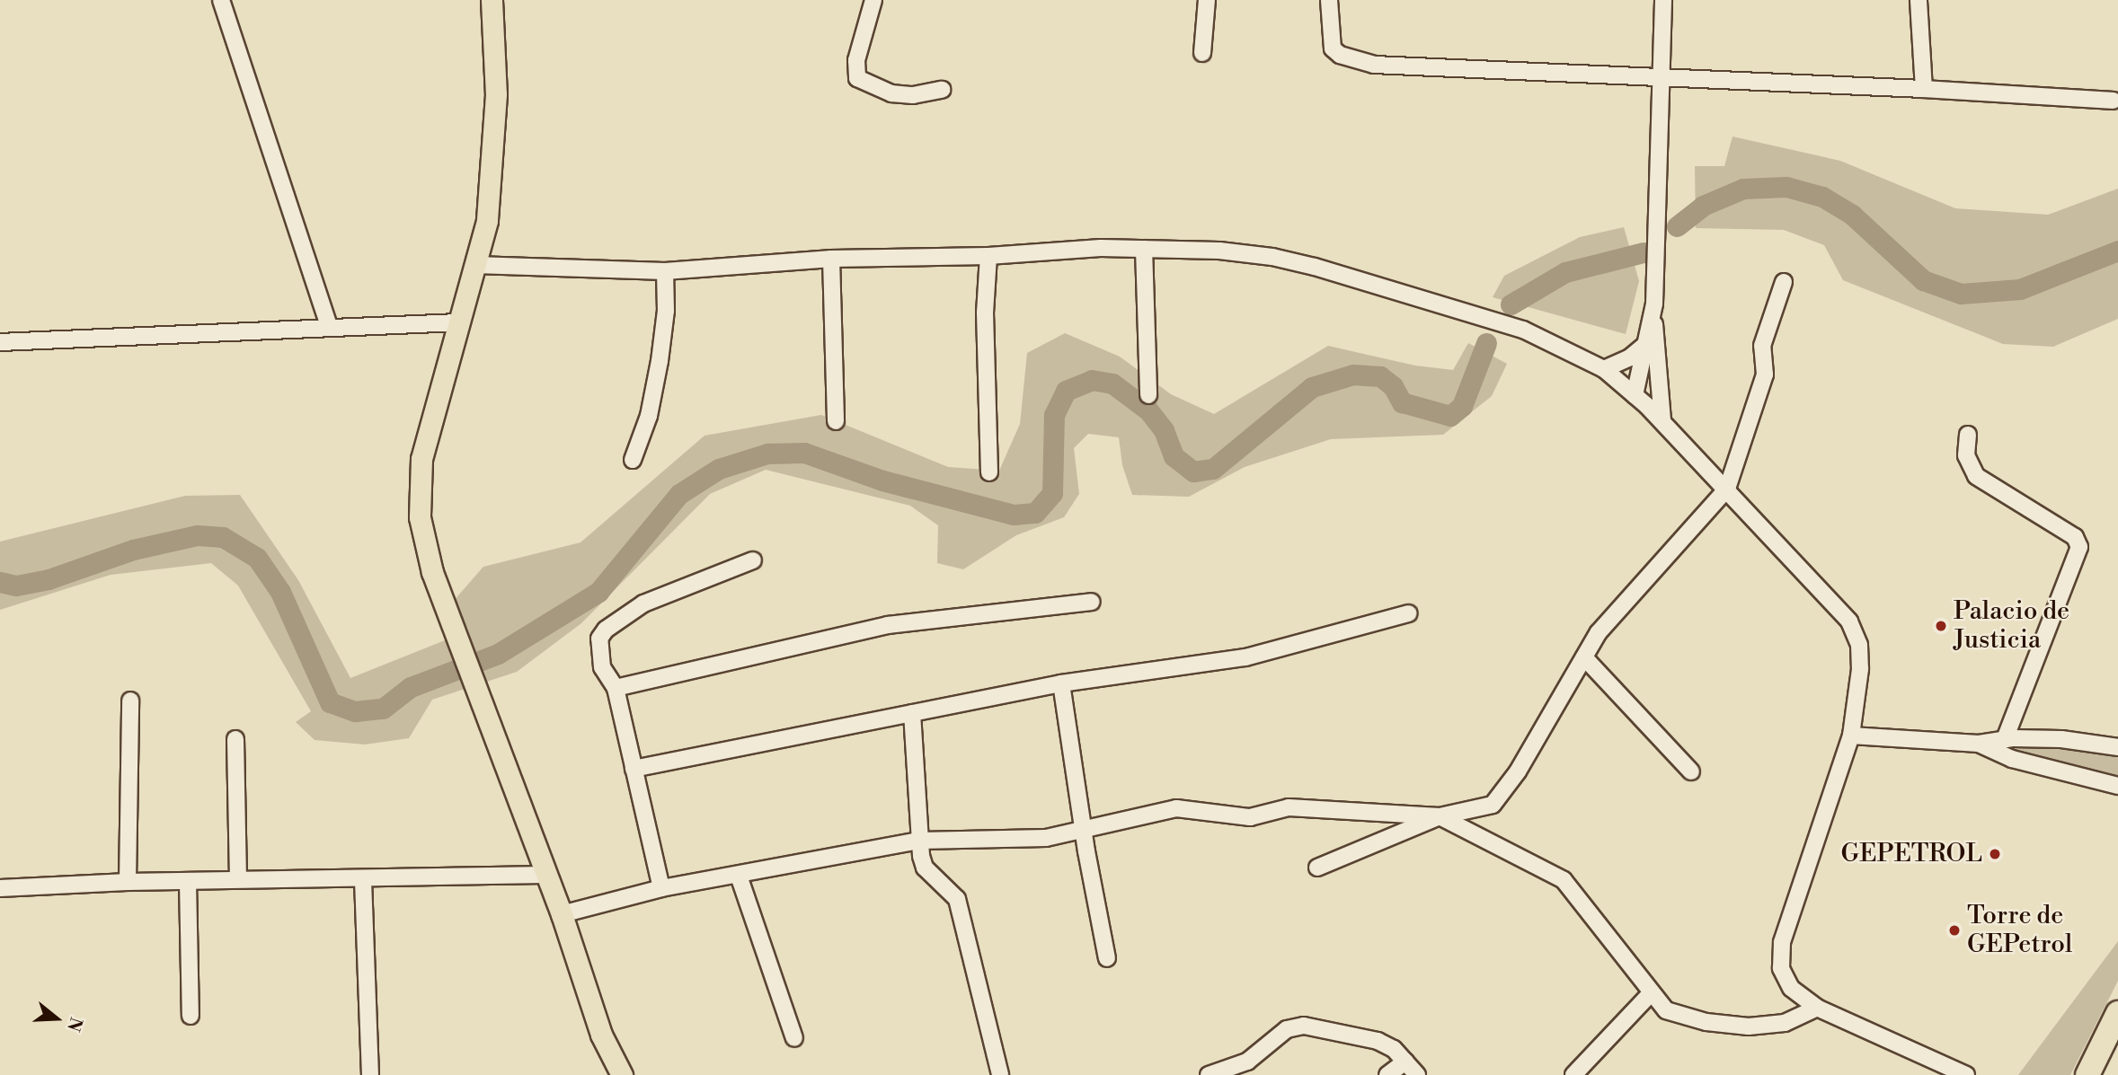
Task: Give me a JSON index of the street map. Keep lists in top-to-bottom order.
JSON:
{
  "places": ["Palacio de Justicia", "GEPETROL", "Torre de GEPetrol"],
  "north": "right"
}
